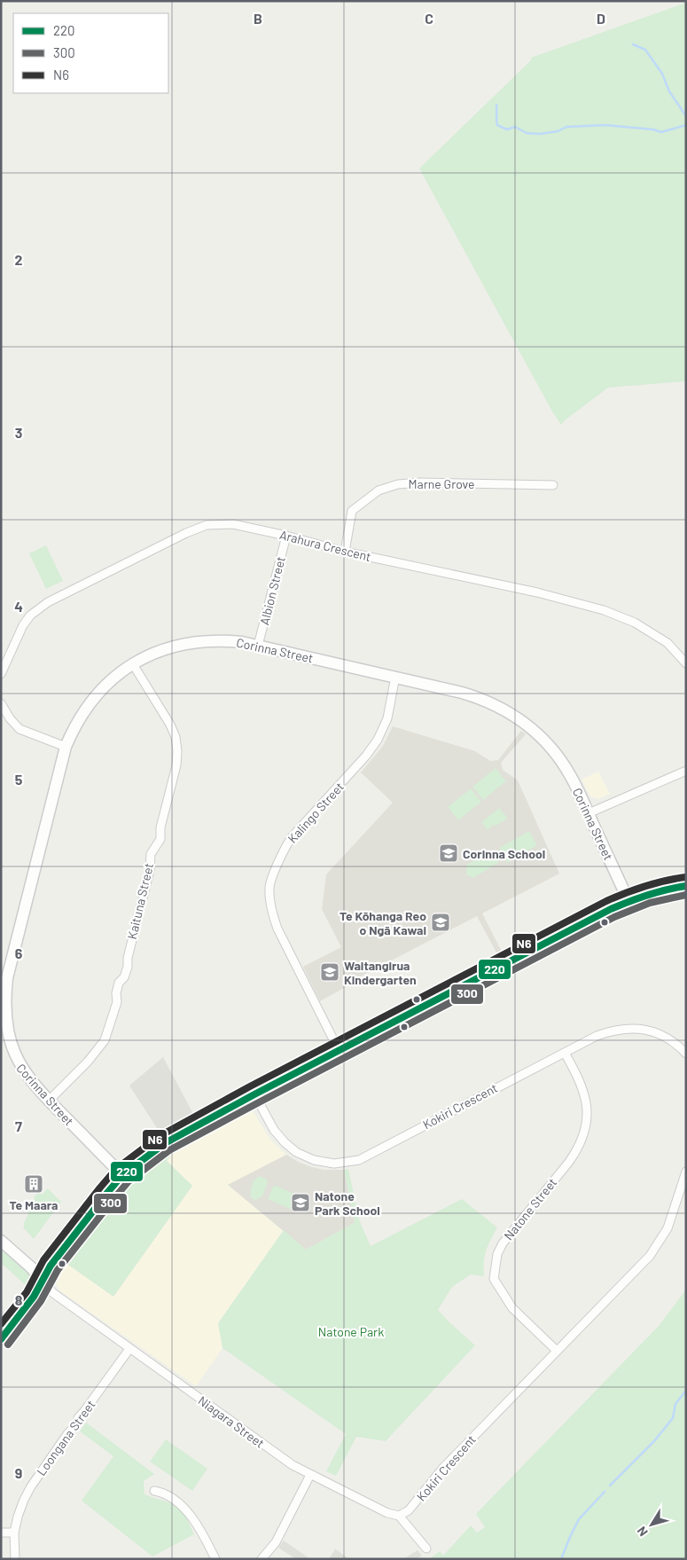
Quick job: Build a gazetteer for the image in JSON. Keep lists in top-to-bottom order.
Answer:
{
  "streets": {
    "street": [
      "Marne Grove",
      "Arahura Crescent",
      "Albion Street",
      "Corinna Street",
      "Kalingo Street",
      "Kaituna Street",
      "Kokiri Crescent",
      "Natone Street",
      "Niagara Street",
      "Loongana Street"
    ]
  },
  "crossings": [
    ["Marne Grove", "Arahura Crescent"],
    ["Arahura Crescent", "Albion Street"],
    ["Albion Street", "Corinna Street"],
    ["Corinna Street", "Kalingo Street"],
    ["Corinna Street", "Kaituna Street"],
    ["Kokiri Crescent", "Natone Street"],
    ["Kokiri Crescent", "Niagara Street"],
    ["Niagara Street", "Loongana Street"]
  ],
  "parks": ["Natone Park"],
  "places": {
    "school or university": [
      "Corinna School",
      "Te Kōhanga Reo o Ngā Kawai",
      "Waitangirua Kindergarten",
      "Natone Park School"
    ],
    "building": ["Te Maara"]
  },
  "lines": ["transit line N6", "transit line 220", "transit line 300"],
  "legend": ["220", "300", "N6"],
  "north": "bottom left",
  "grid": {
    "columns": ["B", "C", "D"],
    "rows": [
      "2",
      "3",
      "4",
      "5",
      "6",
      "7",
      "8",
      "9"
    ]
  }
}
